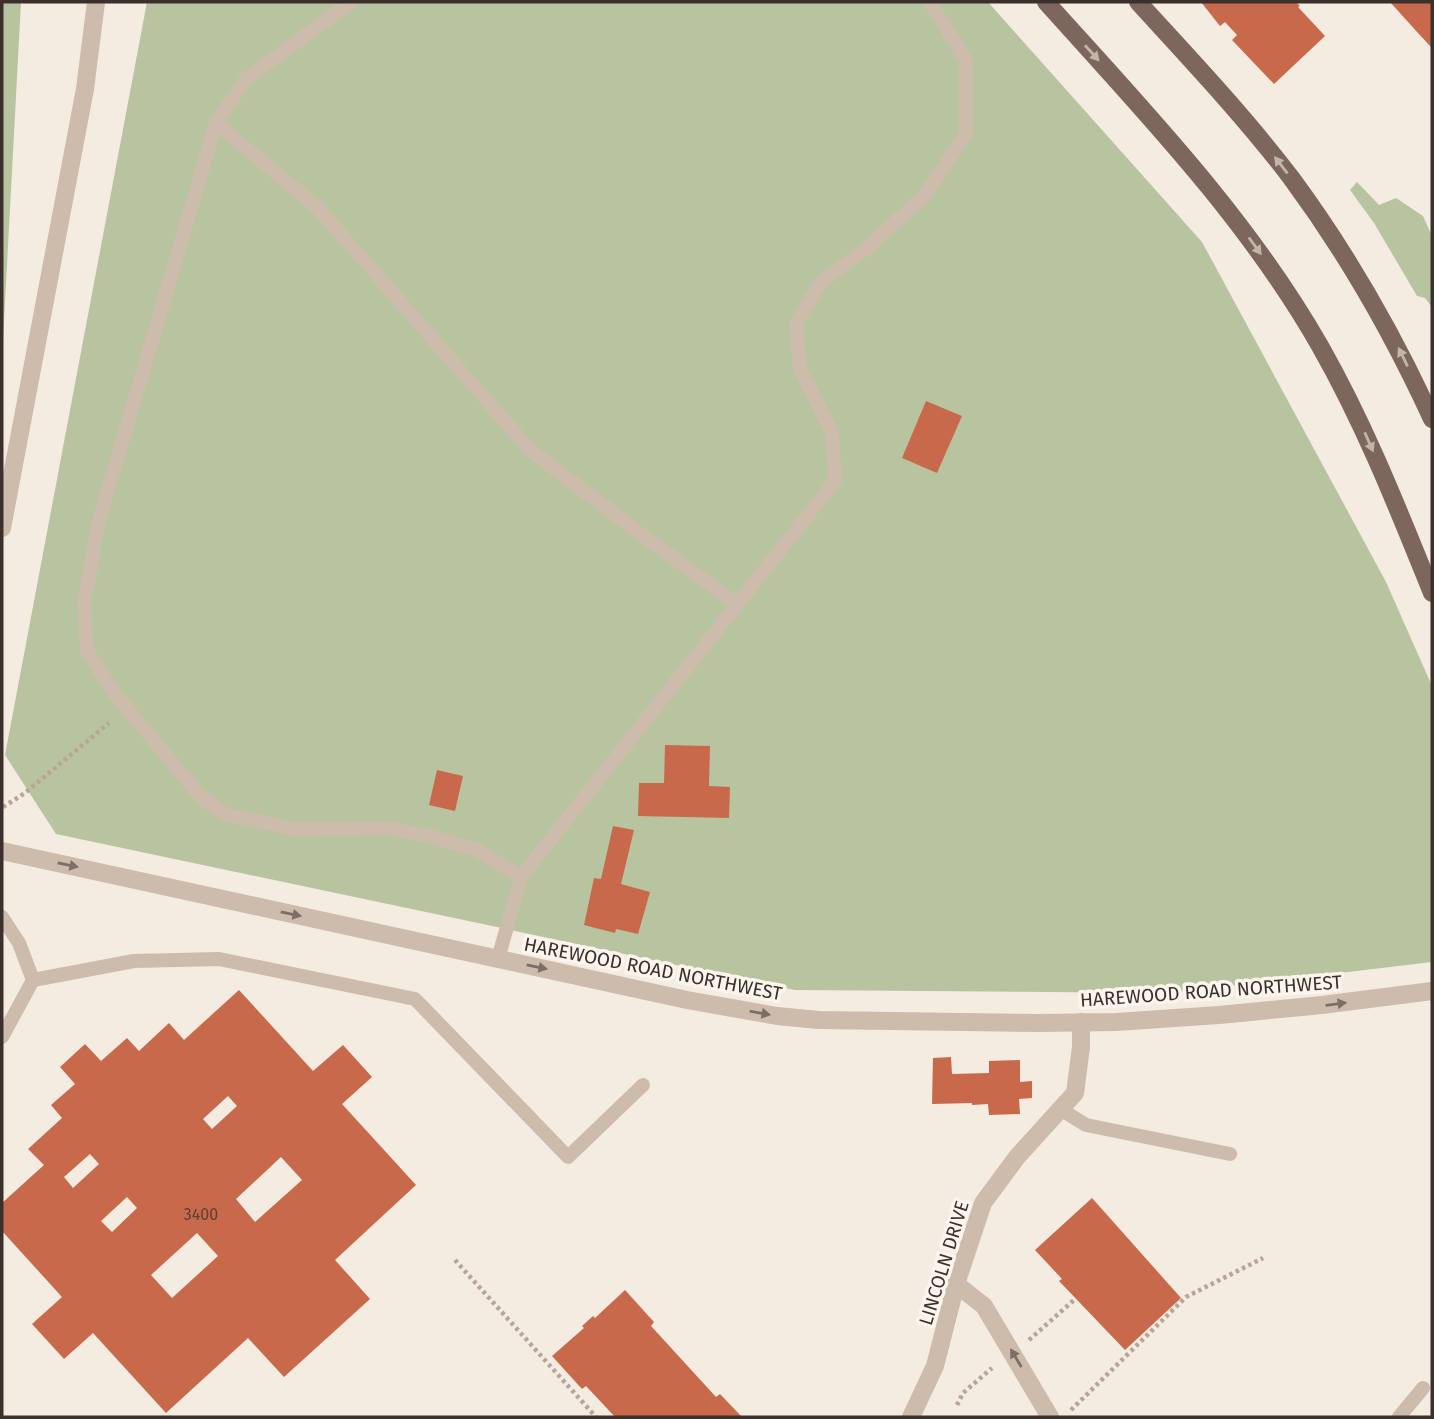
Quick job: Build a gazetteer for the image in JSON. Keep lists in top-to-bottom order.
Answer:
{
  "streets": {
    "street": ["HAREWOOD ROAD NORTHWEST", "LINCOLN DRIVE"]
  },
  "crossings": [
    ["HAREWOOD ROAD NORTHWEST", "LINCOLN DRIVE"]
  ],
  "one_way": ["HAREWOOD ROAD NORTHWEST"],
  "house_numbers": ["3400"]
}
